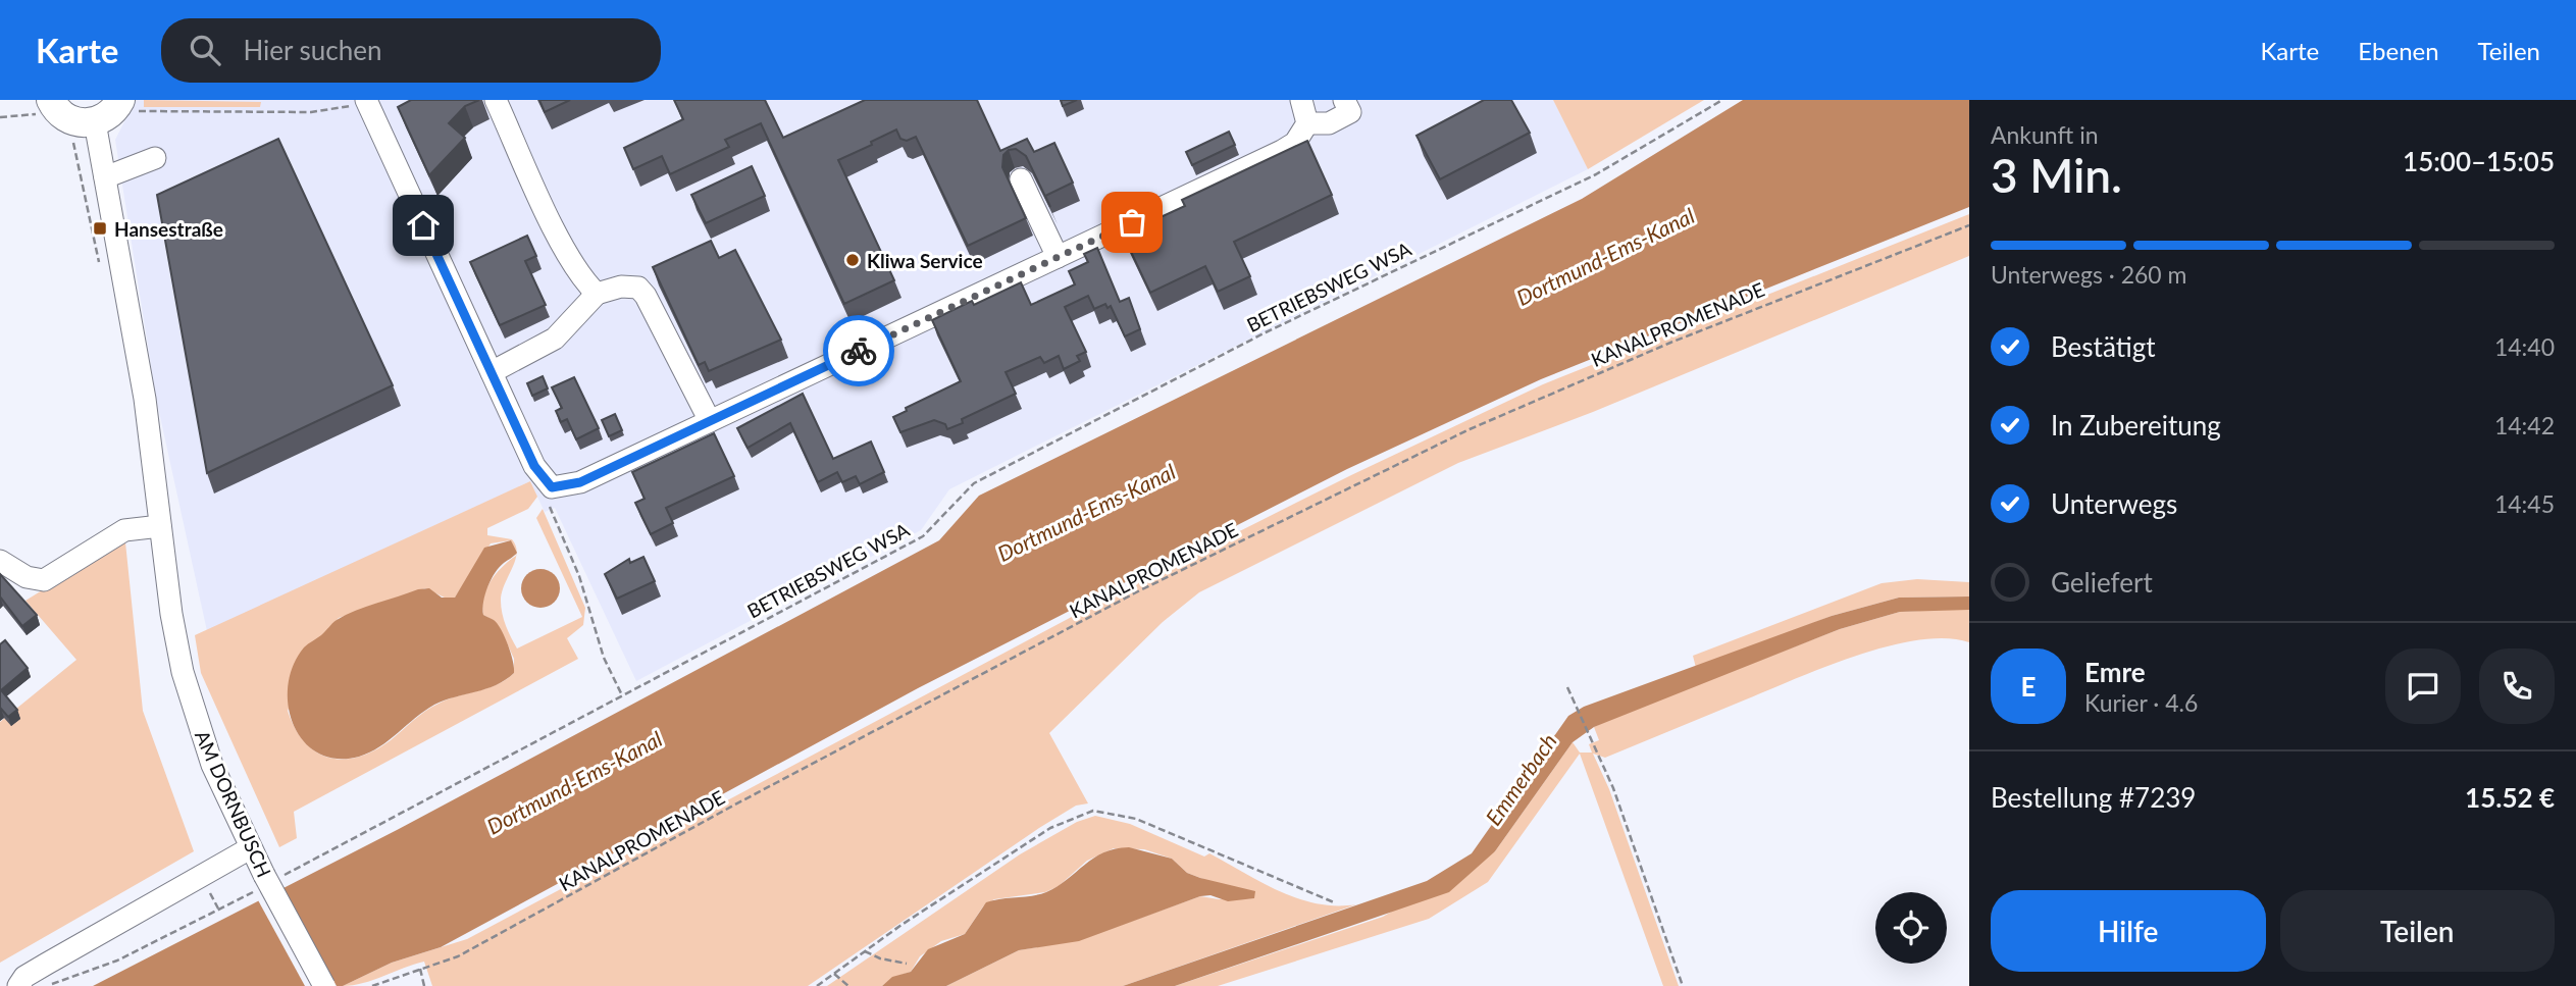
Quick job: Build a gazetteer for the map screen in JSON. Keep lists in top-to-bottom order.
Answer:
{
  "streets": {
    "street": ["AM DORNBUSCH"],
    "path": ["BETRIEBSWEG WSA", "KANALPROMENADE"]
  },
  "crossings": [
    ["BETRIEBSWEG WSA", "AM DORNBUSCH"]
  ],
  "water": ["Dortmund-Ems-Kanal", "Emmerbach"],
  "places": {
    "transit": ["Hansestraße"],
    "other": ["Kliwa Service"]
  },
  "page": {
    "header": "Karte",
    "search": "Hier suchen",
    "nav": ["Karte", "Ebenen", "Teilen"],
    "heading": ["3 Min.", "Ankunft in", "15:00–15:05"],
    "panel": [
      "Emre",
      "Kurier · 4.6",
      "Bestellung #7239",
      "15.52 €"
    ],
    "bar": "Unterwegs · 260 m",
    "list": [
      ["Bestätigt", "14:40"],
      ["In Zubereitung", "14:42"],
      ["Unterwegs", "14:45"],
      "Geliefert"
    ],
    "round": "E",
    "buttons": ["Hilfe", "Teilen"]
  }
}
